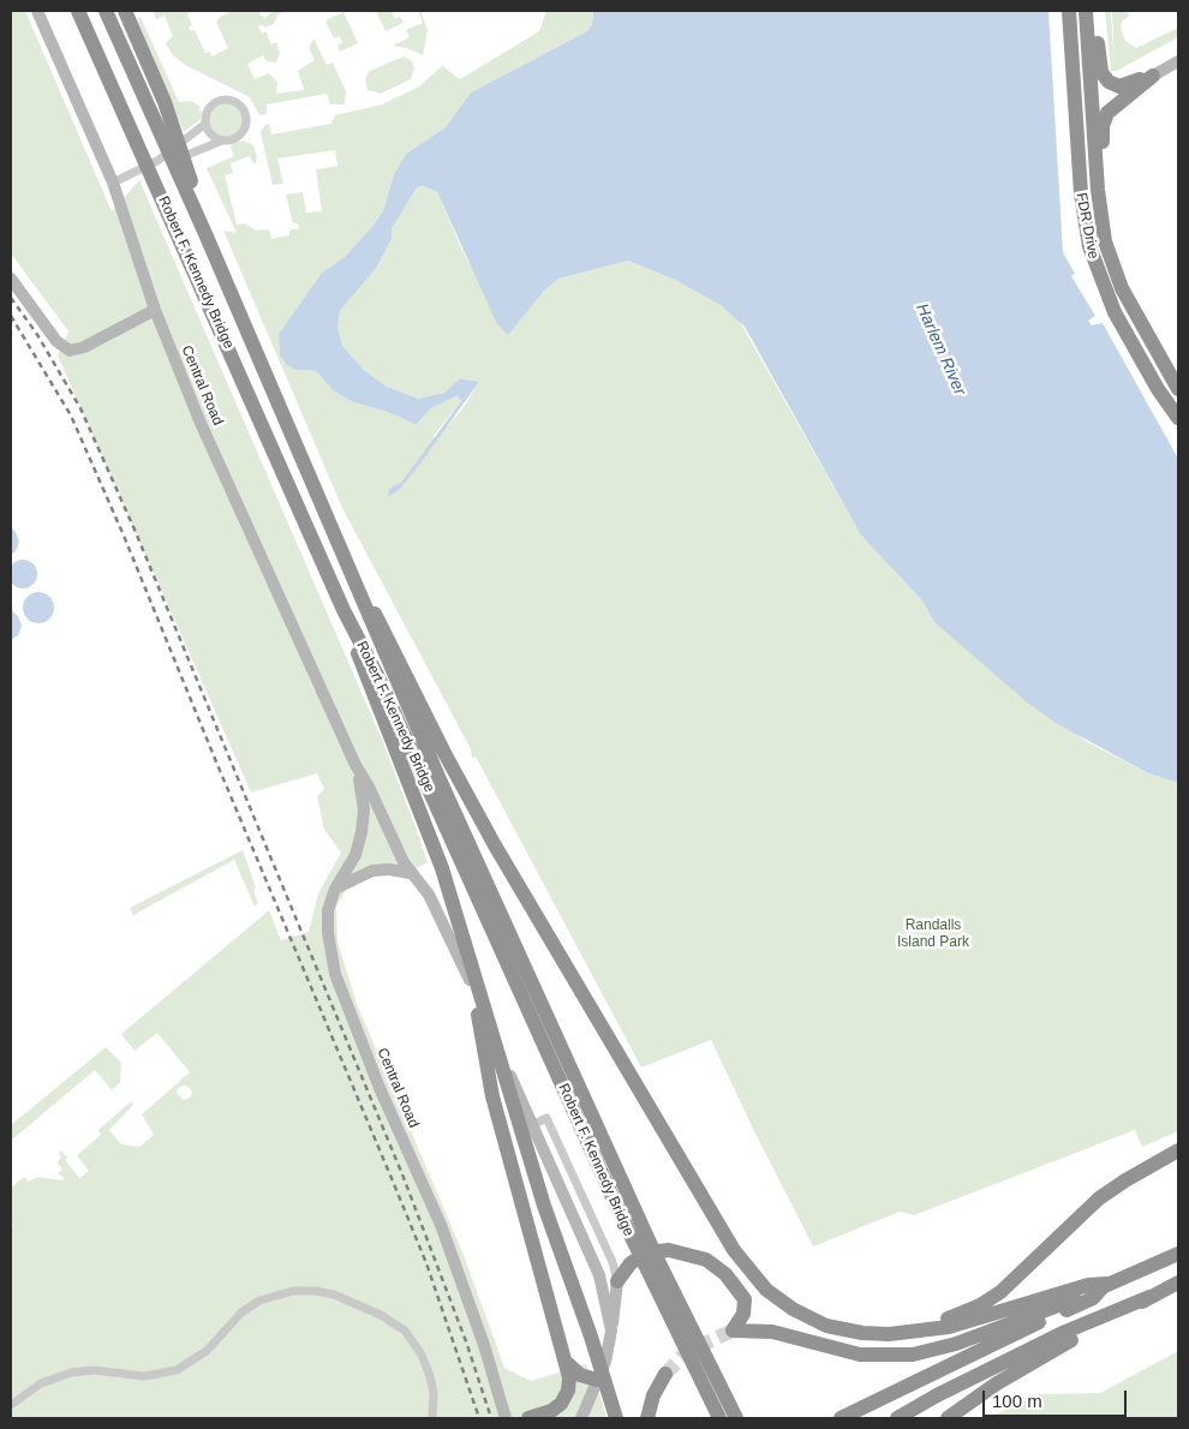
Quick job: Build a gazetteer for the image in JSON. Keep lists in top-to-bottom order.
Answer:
{
  "streets": {
    "highway": ["FDR Drive", "Robert F. Kennedy Bridge"],
    "street": ["Central Road"]
  },
  "water": ["Harlem River"],
  "parks": ["Randalls Island Park"],
  "scale_bar": "100 m"
}
